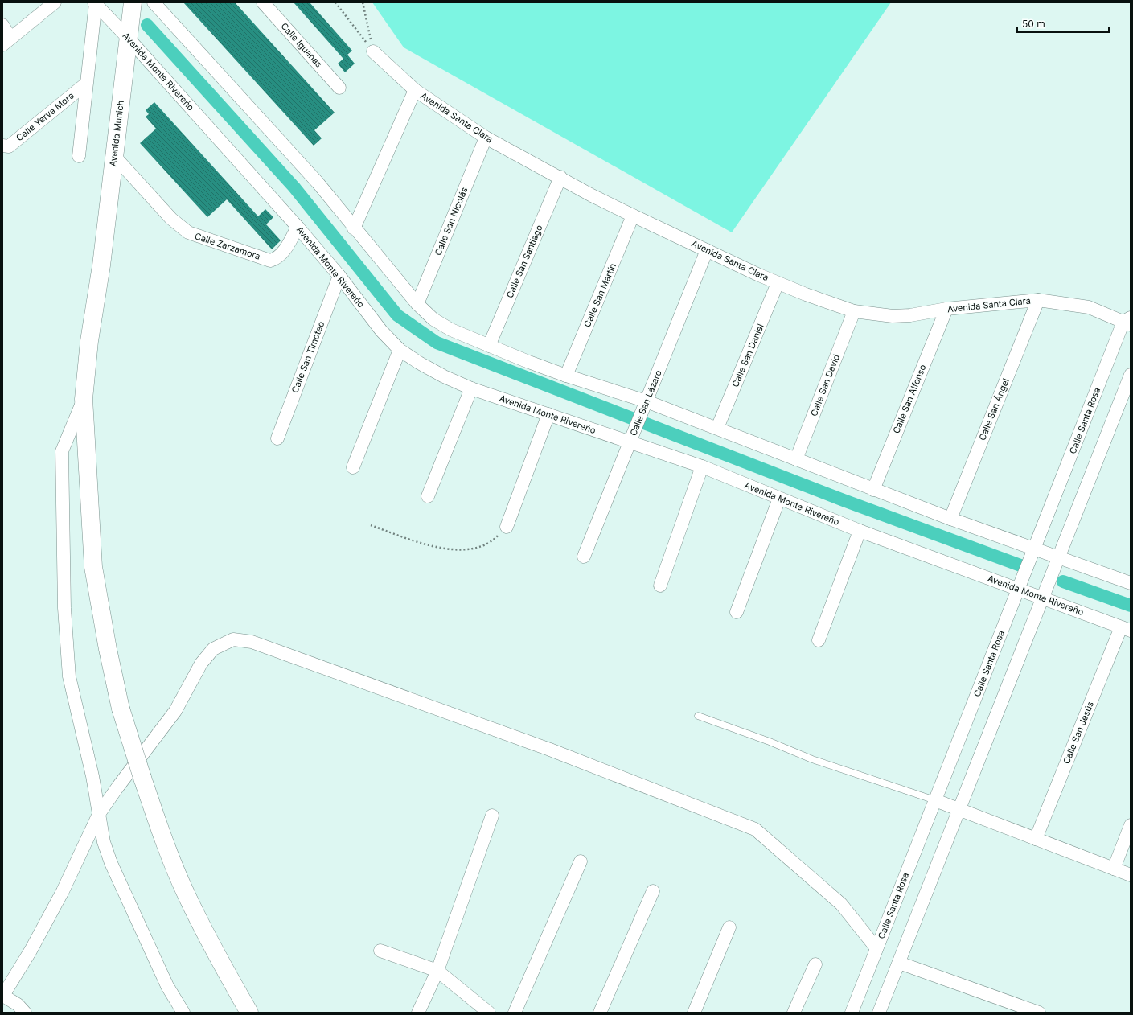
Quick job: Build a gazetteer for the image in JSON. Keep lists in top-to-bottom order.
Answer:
{
  "streets": {
    "main road": ["Avenida Munich"],
    "street": [
      "Calle Iguanas",
      "Avenida Monte Rivereño",
      "Calle Yerva Mora",
      "Avenida Santa Clara",
      "Calle San Nicolás",
      "Calle Zarzamora",
      "Calle San Santiago",
      "Calle San Martín",
      "Calle San Daniel",
      "Calle San Timoteo",
      "Calle San David",
      "Calle San Alfonso",
      "Calle San Lázaro",
      "Calle San Ángel",
      "Calle Santa Rosa",
      "Calle San Jesús"
    ]
  },
  "crossings": [
    ["Avenida Monte Rivereño", "Avenida Munich"],
    ["Avenida Monte Rivereño", "Calle Zarzamora"],
    ["Avenida Monte Rivereño", "Calle San Timoteo"],
    ["Avenida Monte Rivereño", "Calle San Lázaro"],
    ["Avenida Monte Rivereño", "Calle Santa Rosa"],
    ["Avenida Monte Rivereño", "Calle San Jesús"],
    ["Avenida Santa Clara", "Calle San Nicolás"],
    ["Avenida Santa Clara", "Calle San Santiago"],
    ["Avenida Santa Clara", "Calle San Martín"],
    ["Avenida Santa Clara", "Calle San Daniel"],
    ["Avenida Santa Clara", "Calle San David"],
    ["Avenida Santa Clara", "Calle San Alfonso"],
    ["Avenida Santa Clara", "Calle San Lázaro"],
    ["Avenida Santa Clara", "Calle San Ángel"],
    ["Avenida Santa Clara", "Calle Santa Rosa"],
    ["Avenida Munich", "Calle Zarzamora"]
  ],
  "scale_bar": "50 m"
}
